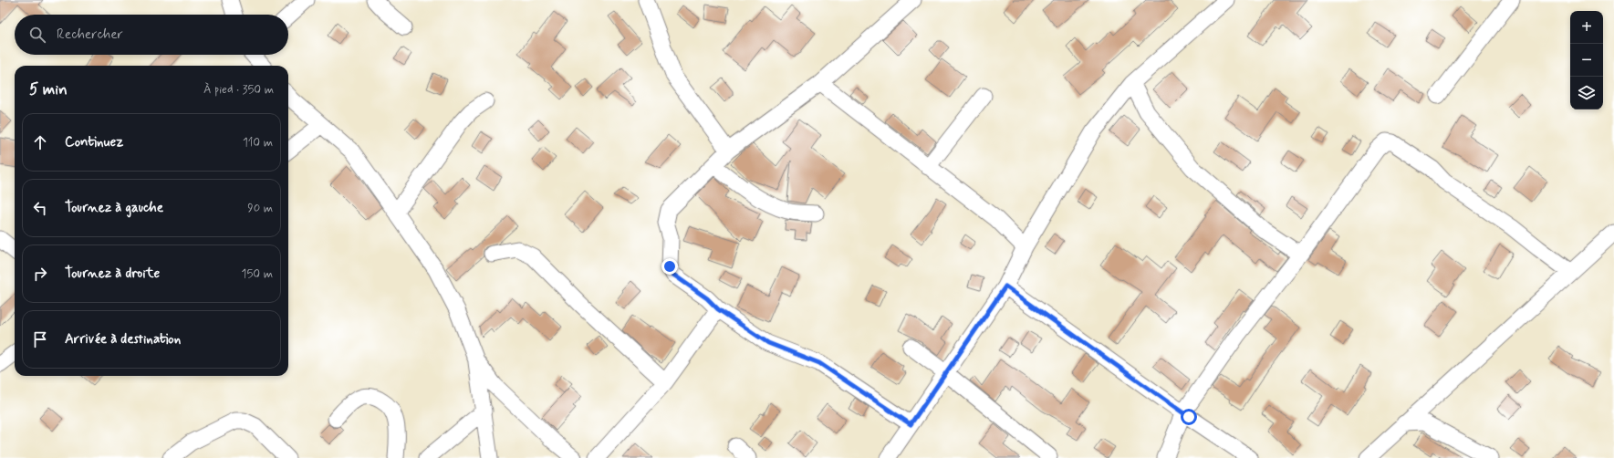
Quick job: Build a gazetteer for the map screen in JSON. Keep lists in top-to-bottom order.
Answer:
{
  "page": {
    "map_buttons": ["+", "−"],
    "search": "Rechercher",
    "heading": ["5 min", "À pied · 350 m"],
    "list": [
      ["Continuez", "110 m"],
      ["Tournez à gauche", "90 m"],
      ["Tournez à droite", "150 m"],
      "Arrivée à destination"
    ]
  }
}
